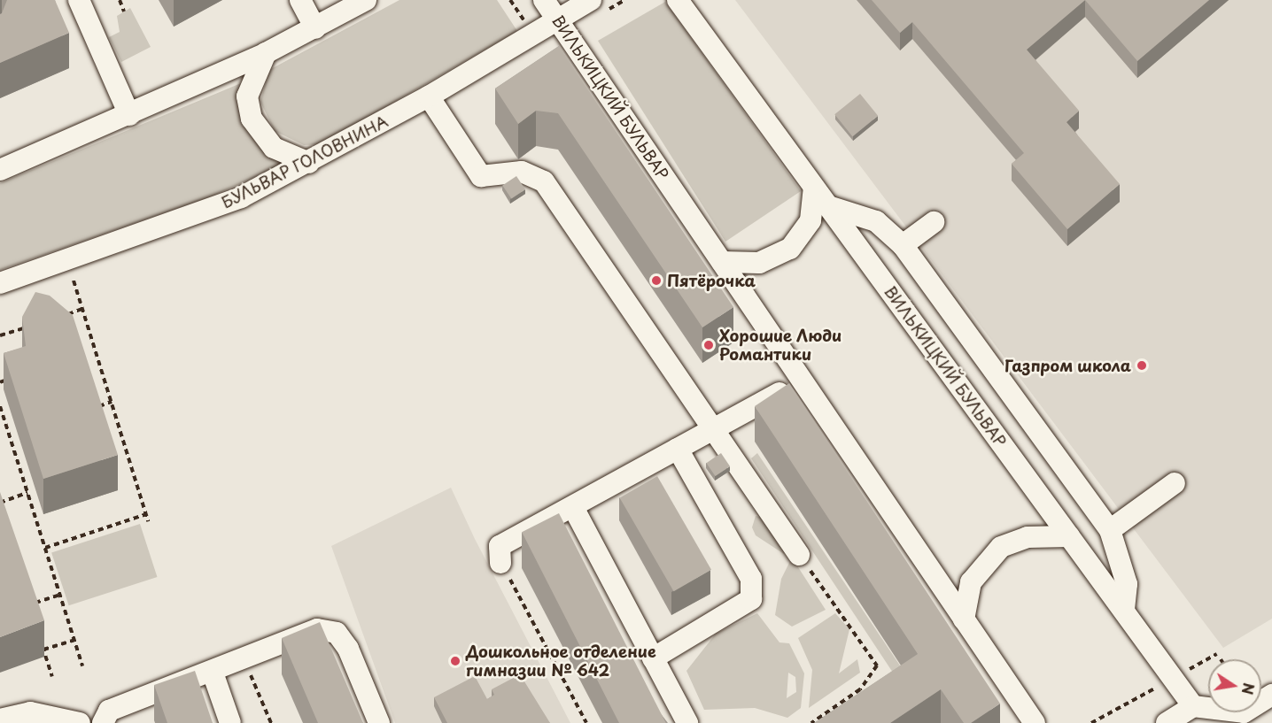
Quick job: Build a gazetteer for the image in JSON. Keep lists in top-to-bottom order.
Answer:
{
  "streets": {
    "street": ["ВИЛЬКИЦКИЙ БУЛЬВАР", "БУЛЬВАР ГОЛОВНИНА"]
  },
  "crossings": [
    ["ВИЛЬКИЦКИЙ БУЛЬВАР", "БУЛЬВАР ГОЛОВНИНА"]
  ],
  "places": [
    "Пятёрочка",
    "Хорошие Люди Романтики",
    "Газпром школа",
    "Дошкольное отделение гимназии № 642"
  ],
  "north": "right"
}
